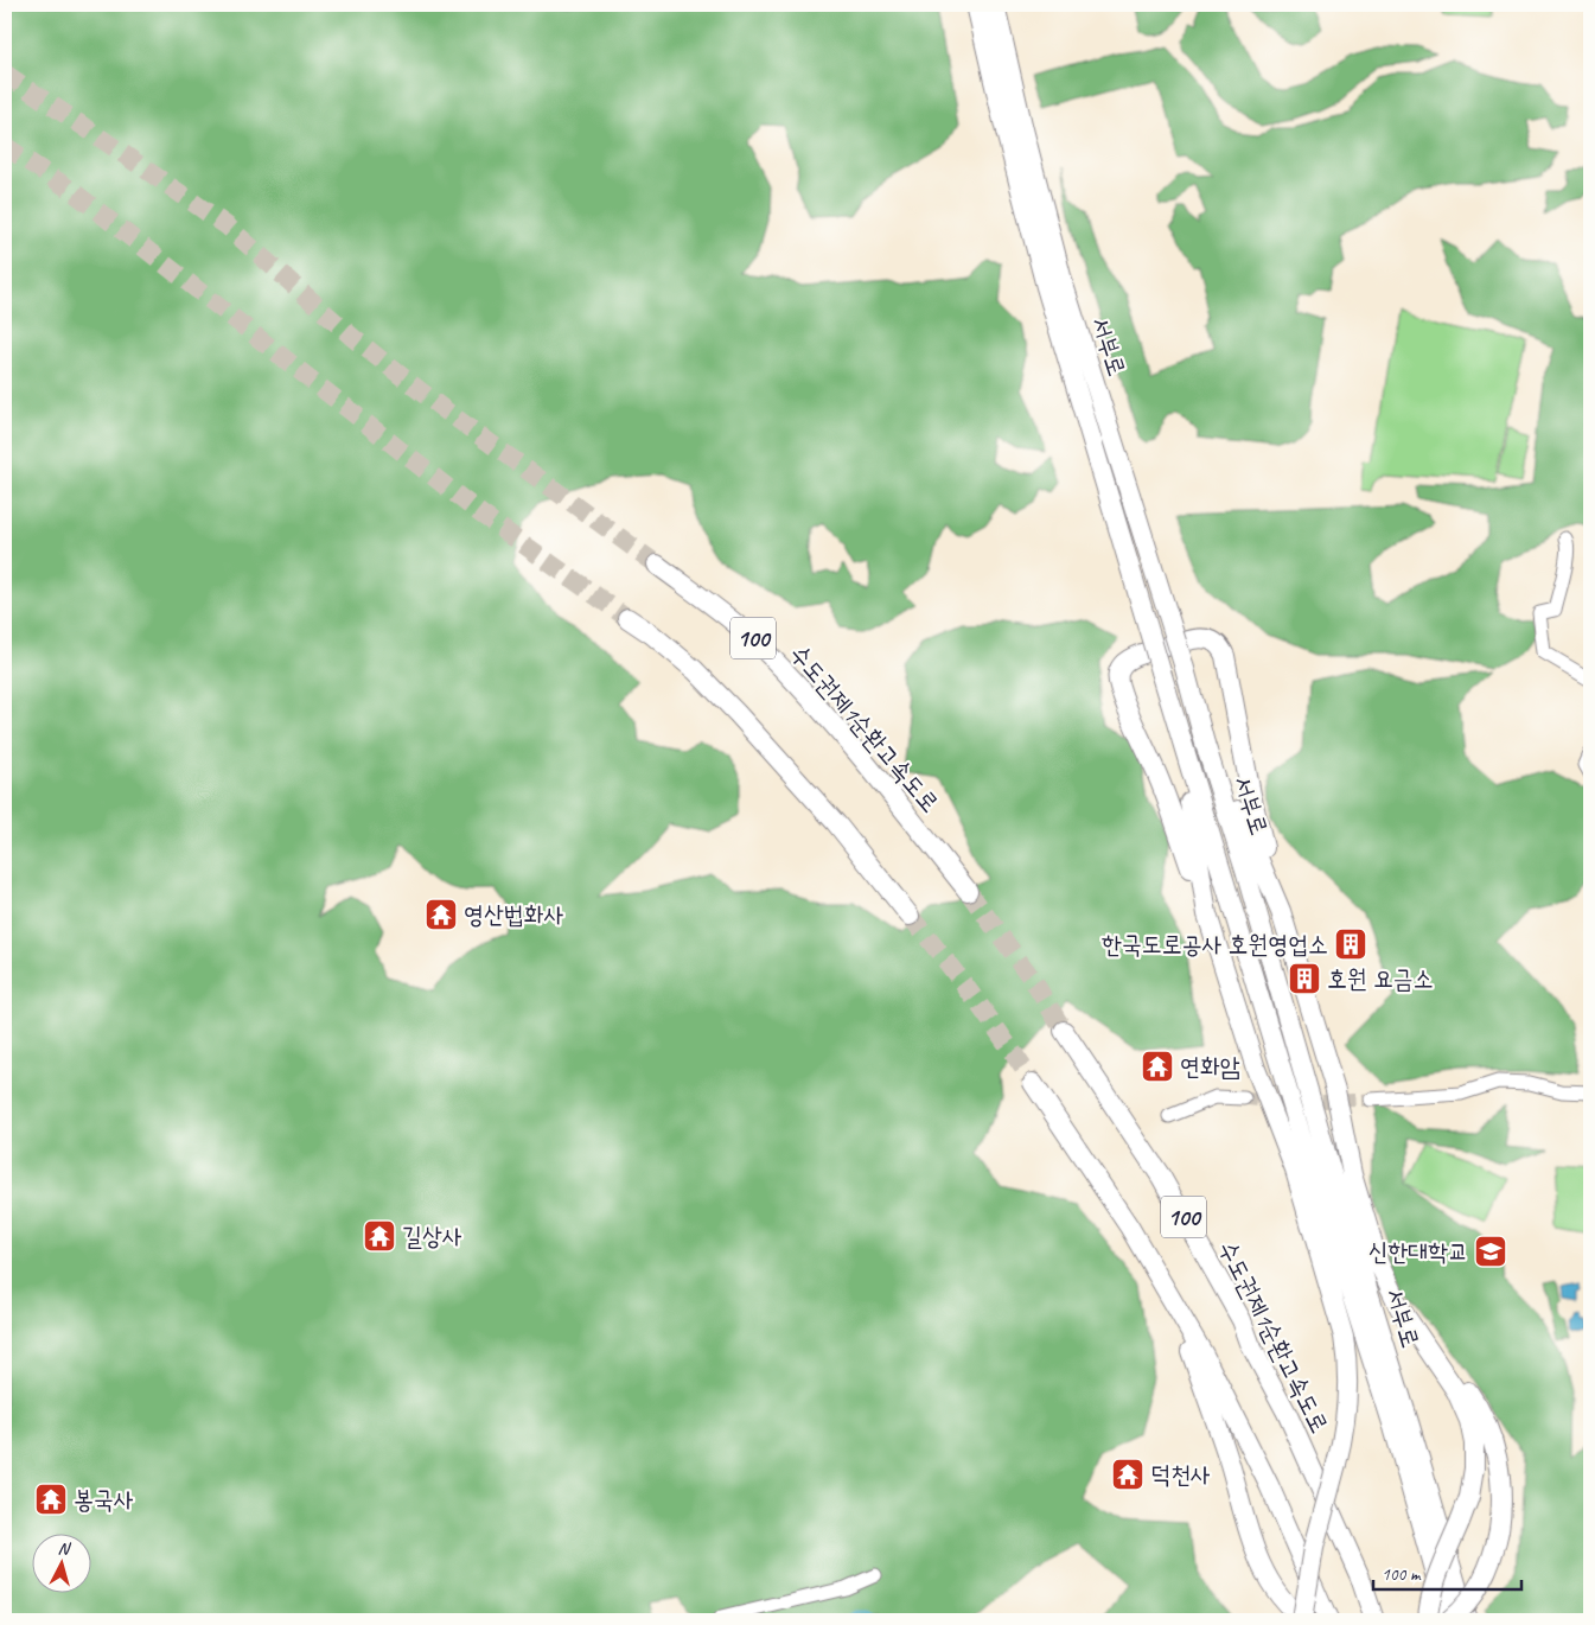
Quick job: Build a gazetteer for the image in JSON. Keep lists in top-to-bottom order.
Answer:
{
  "streets": {
    "highway": ["서부로", "100", "수도권제1순환고속도로"]
  },
  "places": {
    "temple": [
      "영산법화사",
      "연화암",
      "길상사",
      "덕천사",
      "봉국사"
    ],
    "building": ["한국도로공사 호원영업소", "호원 요금소"],
    "school or university": ["신한대학교"]
  },
  "scale_bar": "100 m",
  "north": "top"
}
